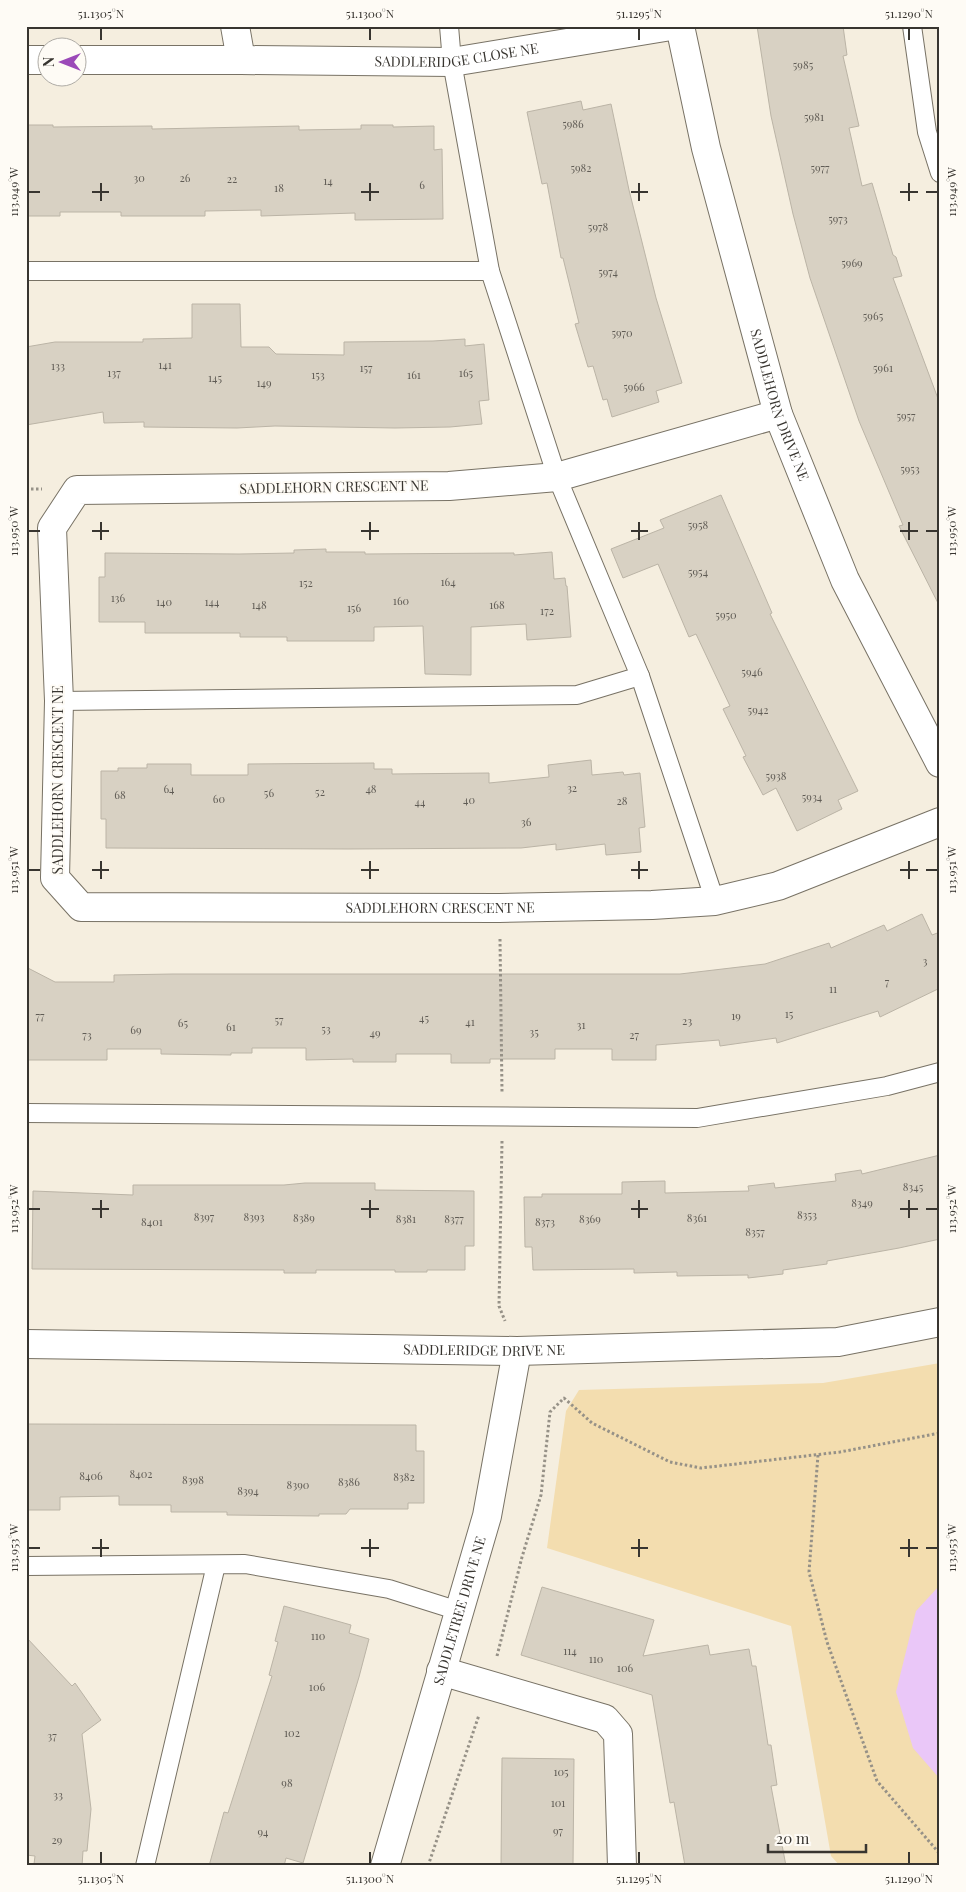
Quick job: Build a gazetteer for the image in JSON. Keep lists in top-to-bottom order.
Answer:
{
  "streets": {
    "street": [
      "SADDLERIDGE CLOSE NE",
      "SADDLEHORN DRIVE NE",
      "SADDLEHORN CRESCENT NE",
      "SADDLERIDGE DRIVE NE",
      "SADDLETREE DRIVE NE"
    ]
  },
  "crossings": [
    ["SADDLEHORN DRIVE NE", "SADDLEHORN CRESCENT NE"],
    ["SADDLERIDGE DRIVE NE", "SADDLETREE DRIVE NE"]
  ],
  "house_numbers": [
    "5985",
    "5981",
    "5986",
    "5982",
    "5977",
    "30",
    "26",
    "22",
    "14",
    "6",
    "18",
    "5973",
    "5978",
    "5969",
    "5974",
    "5965",
    "5970",
    "141",
    "133",
    "157",
    "5961",
    "137",
    "165",
    "153",
    "161",
    "145",
    "149",
    "5966",
    "5957",
    "5953",
    "5958",
    "5954",
    "164",
    "152",
    "136",
    "160",
    "140",
    "144",
    "148",
    "168",
    "156",
    "172",
    "5950",
    "5946",
    "5942",
    "5938",
    "32",
    "64",
    "48",
    "52",
    "56",
    "68",
    "5934",
    "60",
    "40",
    "28",
    "44",
    "36",
    "3",
    "7",
    "11",
    "15",
    "77",
    "19",
    "45",
    "57",
    "23",
    "41",
    "65",
    "31",
    "61",
    "53",
    "69",
    "35",
    "49",
    "73",
    "27",
    "8345",
    "8349",
    "8353",
    "8397",
    "8393",
    "8389",
    "8361",
    "8381",
    "8377",
    "8369",
    "8401",
    "8373",
    "8357",
    "8402",
    "8406",
    "8382",
    "8398",
    "8386",
    "8390",
    "8394",
    "110",
    "114",
    "110",
    "106",
    "106",
    "102",
    "37",
    "105",
    "98",
    "33",
    "101",
    "97",
    "94",
    "29"
  ],
  "scale_bar": "20 m",
  "north": "left",
  "coordinates": [
    "51.1305°N",
    "51.1300°N",
    "51.1295°N",
    "51.1290°N",
    "113.949°W",
    "113.950°W",
    "113.951°W",
    "113.952°W",
    "113.953°W"
  ]
}
